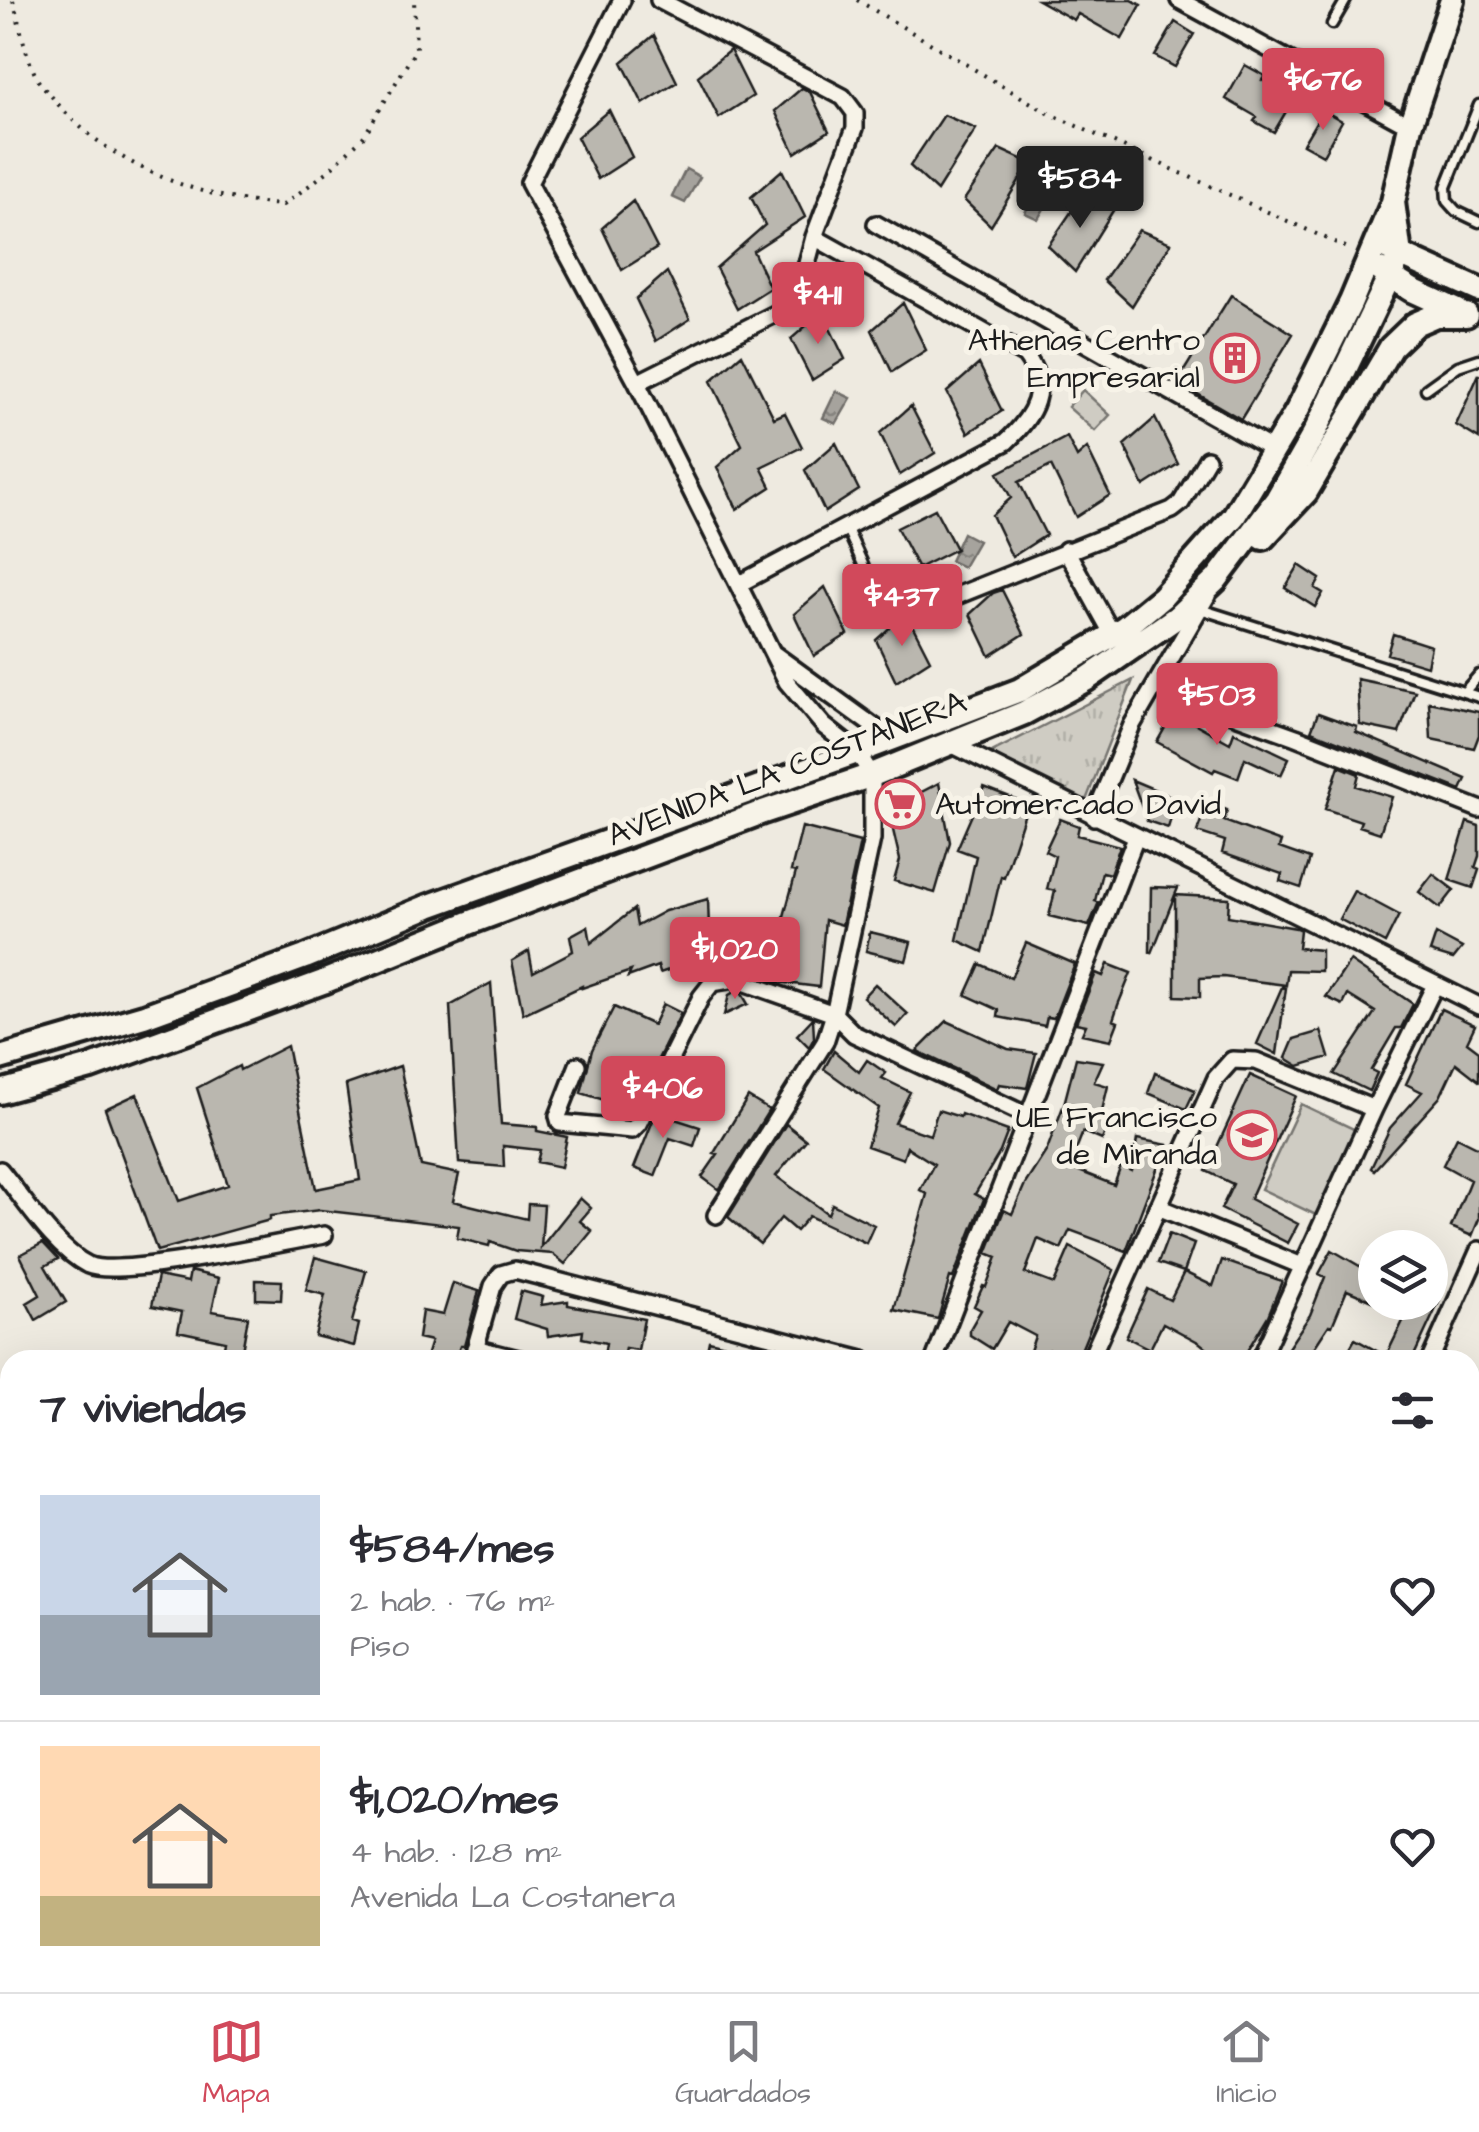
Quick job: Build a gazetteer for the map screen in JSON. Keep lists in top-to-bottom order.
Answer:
{
  "streets": {
    "street": ["AVENIDA LA COSTANERA"]
  },
  "places": {
    "building": ["Athenas Centro Empresarial"],
    "supermarket": ["Automercado David"],
    "school or university": ["UE Francisco de Miranda"]
  },
  "page": {
    "price": [
      "$676",
      "$584",
      "$411",
      "$437",
      "$503",
      "$1,020",
      "$406"
    ],
    "heading": "7 viviendas",
    "list": [
      {
        "name": "$584/mes",
        "note": "2 hab. · 76 m² · Piso"
      },
      {
        "name": "$1,020/mes",
        "note": "4 hab. · 128 m² · Avenida La Costanera"
      }
    ],
    "tabs": ["Mapa", "Guardados", "Inicio"]
  }
}
